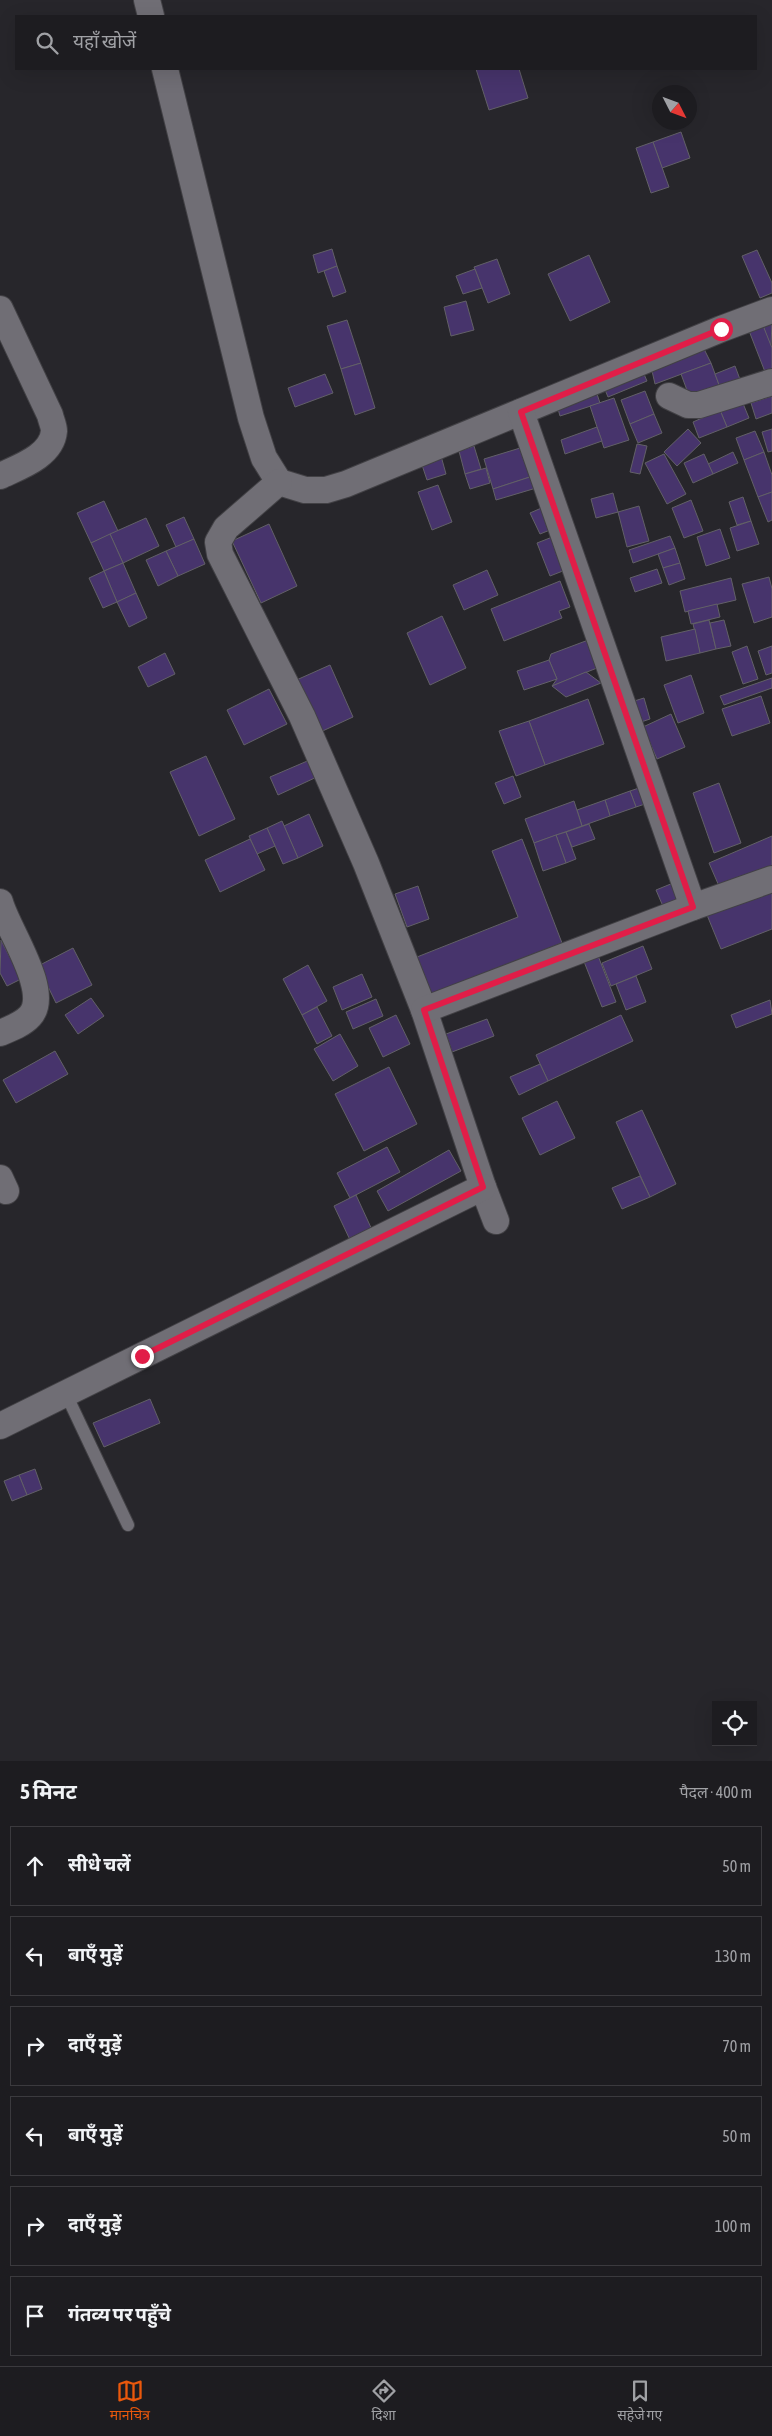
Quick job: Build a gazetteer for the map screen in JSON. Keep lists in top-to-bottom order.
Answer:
{
  "north": "bottom right",
  "page": {
    "search": "यहाँ खोजें",
    "heading": ["5 मिनट", "पैदल · 400 m"],
    "list": [
      ["सीधे चलें", "50 m"],
      ["बाएँ मुड़ें", "130 m"],
      ["दाएँ मुड़ें", "70 m"],
      ["बाएँ मुड़ें", "50 m"],
      ["दाएँ मुड़ें", "100 m"],
      "गंतव्य पर पहुँचे"
    ],
    "nav": ["मानचित्र", "दिशा", "सहेजे गए"]
  }
}
